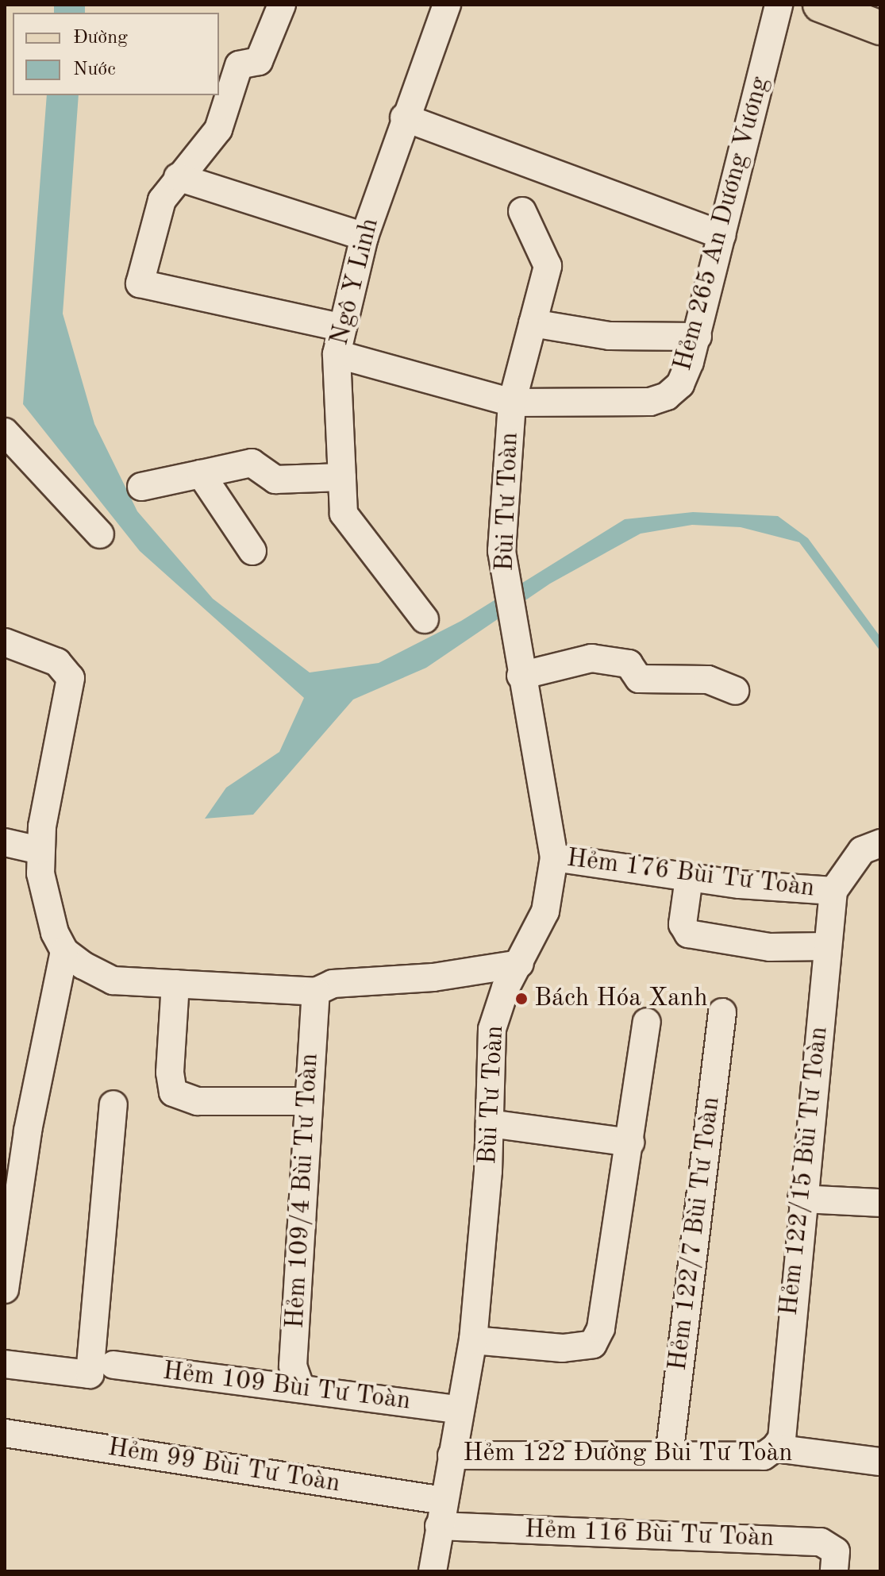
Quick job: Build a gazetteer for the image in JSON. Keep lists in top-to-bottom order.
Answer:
{
  "streets": {
    "street": [
      "Hẻm 265 An Dương Vương",
      "Ngô Y Linh",
      "Bùi Tư Toàn",
      "Hẻm 176 Bùi Tư Toàn",
      "Hẻm 122/15 Bùi Tư Toàn",
      "Hẻm 109/4 Bùi Tư Toàn",
      "Hẻm 122/7 Bùi Tư Toàn",
      "Hẻm 109 Bùi Tư Toàn",
      "Hẻm 122 Đường Bùi Tư Toàn",
      "Hẻm 99 Bùi Tư Toàn",
      "Hẻm 116 Bùi Tư Toàn"
    ]
  },
  "crossings": [
    ["Hẻm 265 An Dương Vương", "Ngô Y Linh"],
    ["Hẻm 265 An Dương Vương", "Bùi Tư Toàn"],
    ["Bùi Tư Toàn", "Hẻm 176 Bùi Tư Toàn"],
    ["Bùi Tư Toàn", "Hẻm 109 Bùi Tư Toàn"],
    ["Bùi Tư Toàn", "Hẻm 122 Đường Bùi Tư Toàn"],
    ["Bùi Tư Toàn", "Hẻm 99 Bùi Tư Toàn"],
    ["Bùi Tư Toàn", "Hẻm 116 Bùi Tư Toàn"],
    ["Hẻm 176 Bùi Tư Toàn", "Hẻm 122/15 Bùi Tư Toàn"],
    ["Hẻm 122/15 Bùi Tư Toàn", "Hẻm 122 Đường Bùi Tư Toàn"],
    ["Hẻm 109/4 Bùi Tư Toàn", "Hẻm 109 Bùi Tư Toàn"],
    ["Hẻm 122/7 Bùi Tư Toàn", "Hẻm 122 Đường Bùi Tư Toàn"],
    ["Hẻm 99 Bùi Tư Toàn", "Hẻm 116 Bùi Tư Toàn"]
  ],
  "places": ["Bách Hóa Xanh"],
  "legend": ["Đường", "Nước"]
}
